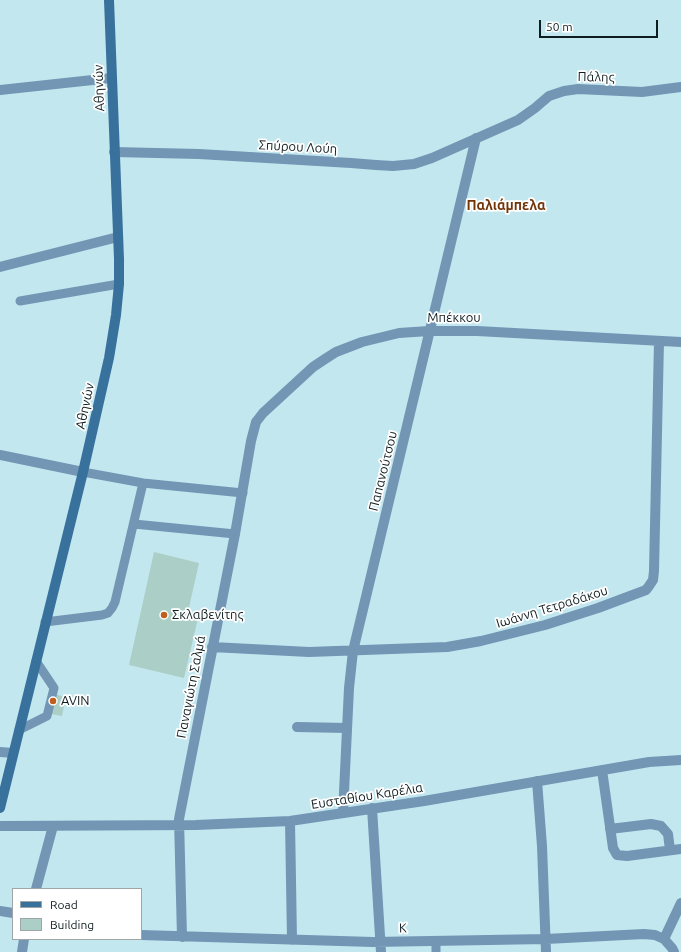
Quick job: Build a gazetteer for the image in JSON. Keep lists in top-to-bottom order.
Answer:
{
  "streets": {
    "main road": ["Αθηνών"],
    "street": [
      "Πάλης",
      "Σπύρου Λούη",
      "Μπέκκου",
      "Παπανούτσου",
      "Ιωάννη Τετραδάκου",
      "Παναγιώτη Σαλμά",
      "Ευσταθίου Καρέλια",
      "Κ"
    ]
  },
  "crossings": [
    ["Πάλης", "Σπύρου Λούη"],
    ["Πάλης", "Παπανούτσου"],
    ["Αθηνών", "Σπύρου Λούη"],
    ["Σπύρου Λούη", "Παπανούτσου"],
    ["Μπέκκου", "Παπανούτσου"],
    ["Μπέκκου", "Ιωάννη Τετραδάκου"],
    ["Μπέκκου", "Παναγιώτη Σαλμά"],
    ["Παπανούτσου", "Ιωάννη Τετραδάκου"],
    ["Παπανούτσου", "Ευσταθίου Καρέλια"],
    ["Ιωάννη Τετραδάκου", "Παναγιώτη Σαλμά"],
    ["Παναγιώτη Σαλμά", "Ευσταθίου Καρέλια"],
    ["Παναγιώτη Σαλμά", "Κ"]
  ],
  "districts": ["Παλιάμπελα"],
  "places": ["Σκλαβενίτης", "AVIN"],
  "legend": ["Road", "Building"],
  "scale_bar": "50 m"
}
